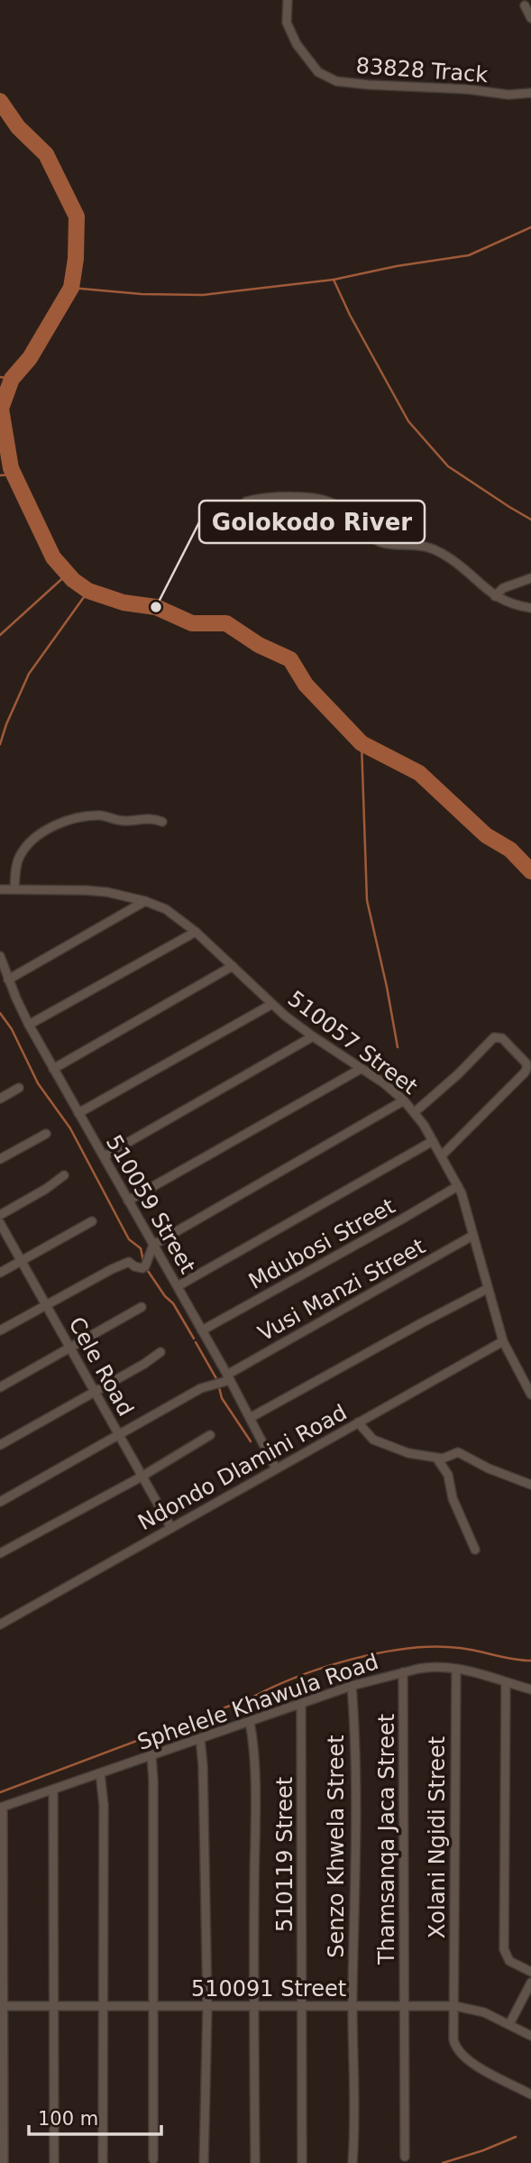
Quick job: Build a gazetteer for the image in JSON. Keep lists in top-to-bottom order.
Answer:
{
  "streets": {
    "street": [
      "83828 Track",
      "510057 Street",
      "510059 Street",
      "Mdubosi Street",
      "Vusi Manzi Street",
      "Cele Road",
      "Ndondo Dlamini Road",
      "Sphelele Khawula Road",
      "Xolani Ngidi Street",
      "Thamsanqa Jaca Street",
      "Senzo Khwela Street",
      "510119 Street",
      "510091 Street"
    ]
  },
  "crossings": [
    ["510057 Street", "Mdubosi Street"],
    ["510057 Street", "Vusi Manzi Street"],
    ["510057 Street", "Ndondo Dlamini Road"],
    ["510059 Street", "Mdubosi Street"],
    ["510059 Street", "Vusi Manzi Street"],
    ["510059 Street", "Ndondo Dlamini Road"],
    ["Vusi Manzi Street", "Cele Road"],
    ["Cele Road", "Ndondo Dlamini Road"],
    ["Sphelele Khawula Road", "Xolani Ngidi Street"],
    ["Sphelele Khawula Road", "Thamsanqa Jaca Street"],
    ["Sphelele Khawula Road", "Senzo Khwela Street"],
    ["Sphelele Khawula Road", "510119 Street"],
    ["Xolani Ngidi Street", "510091 Street"],
    ["Thamsanqa Jaca Street", "510091 Street"],
    ["Senzo Khwela Street", "510091 Street"],
    ["510119 Street", "510091 Street"]
  ],
  "places": ["Golokodo River"],
  "scale_bar": "100 m"
}
